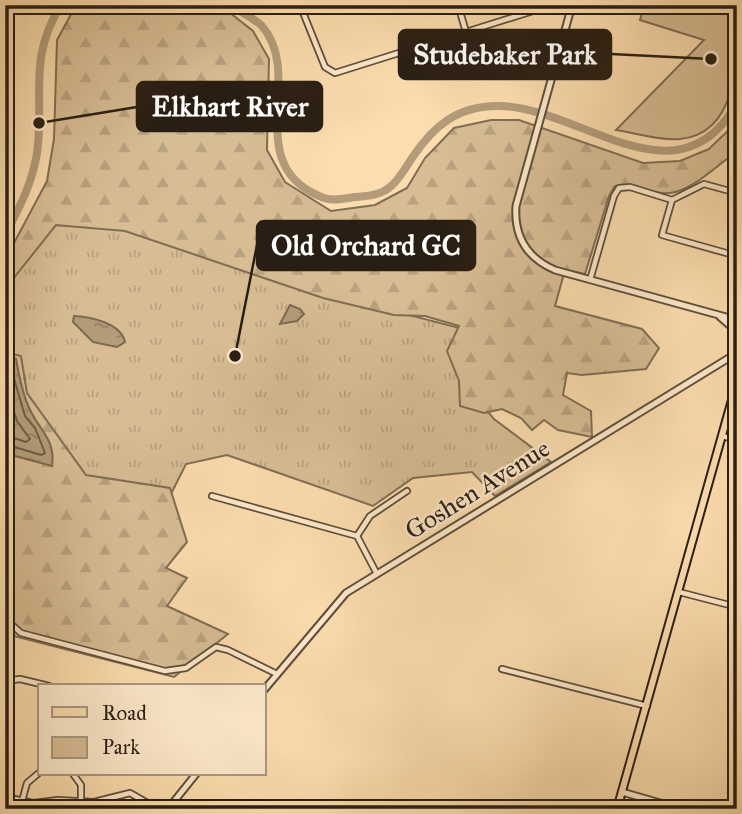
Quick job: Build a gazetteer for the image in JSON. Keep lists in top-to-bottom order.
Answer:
{
  "streets": {
    "street": ["Goshen Avenue"]
  },
  "places": ["Studebaker Park", "Elkhart River", "Old Orchard GC"],
  "legend": ["Road", "Park"]
}
